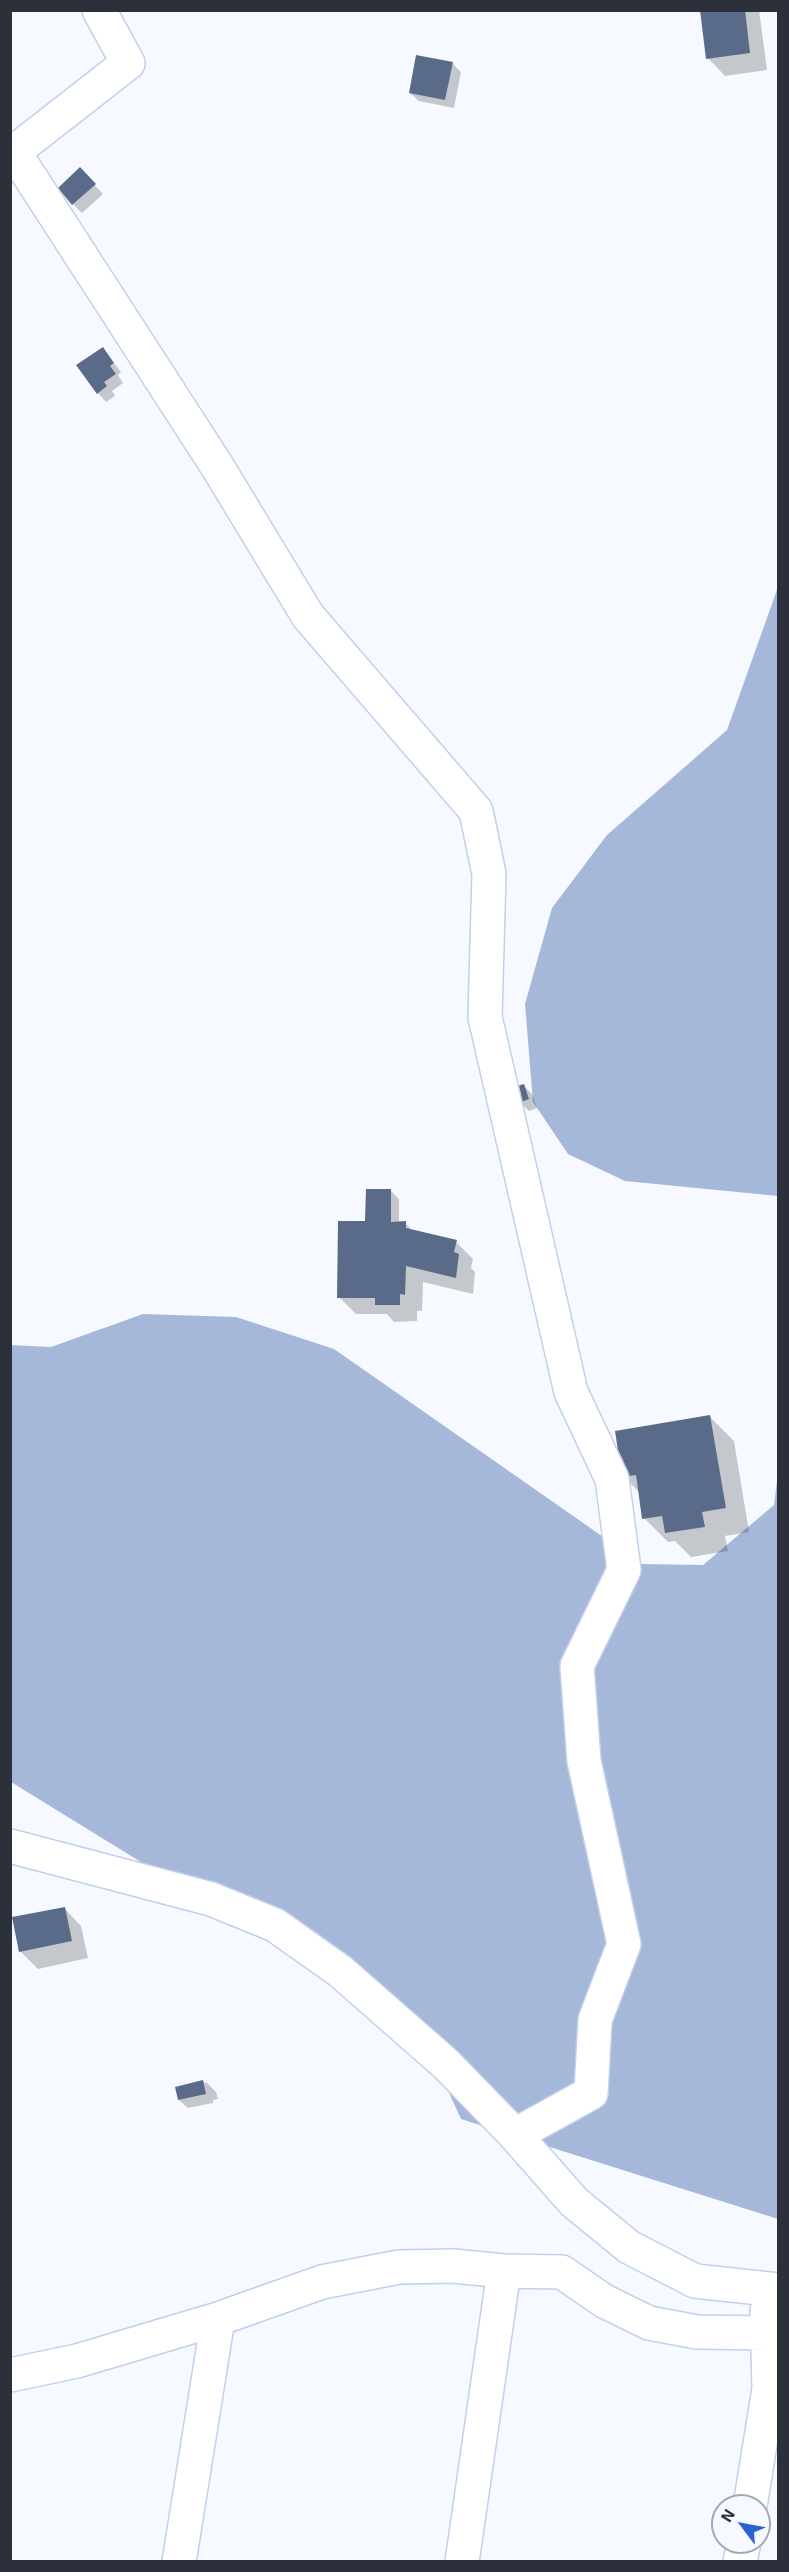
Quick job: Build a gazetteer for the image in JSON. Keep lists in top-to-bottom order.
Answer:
{
  "north": "top left"
}
